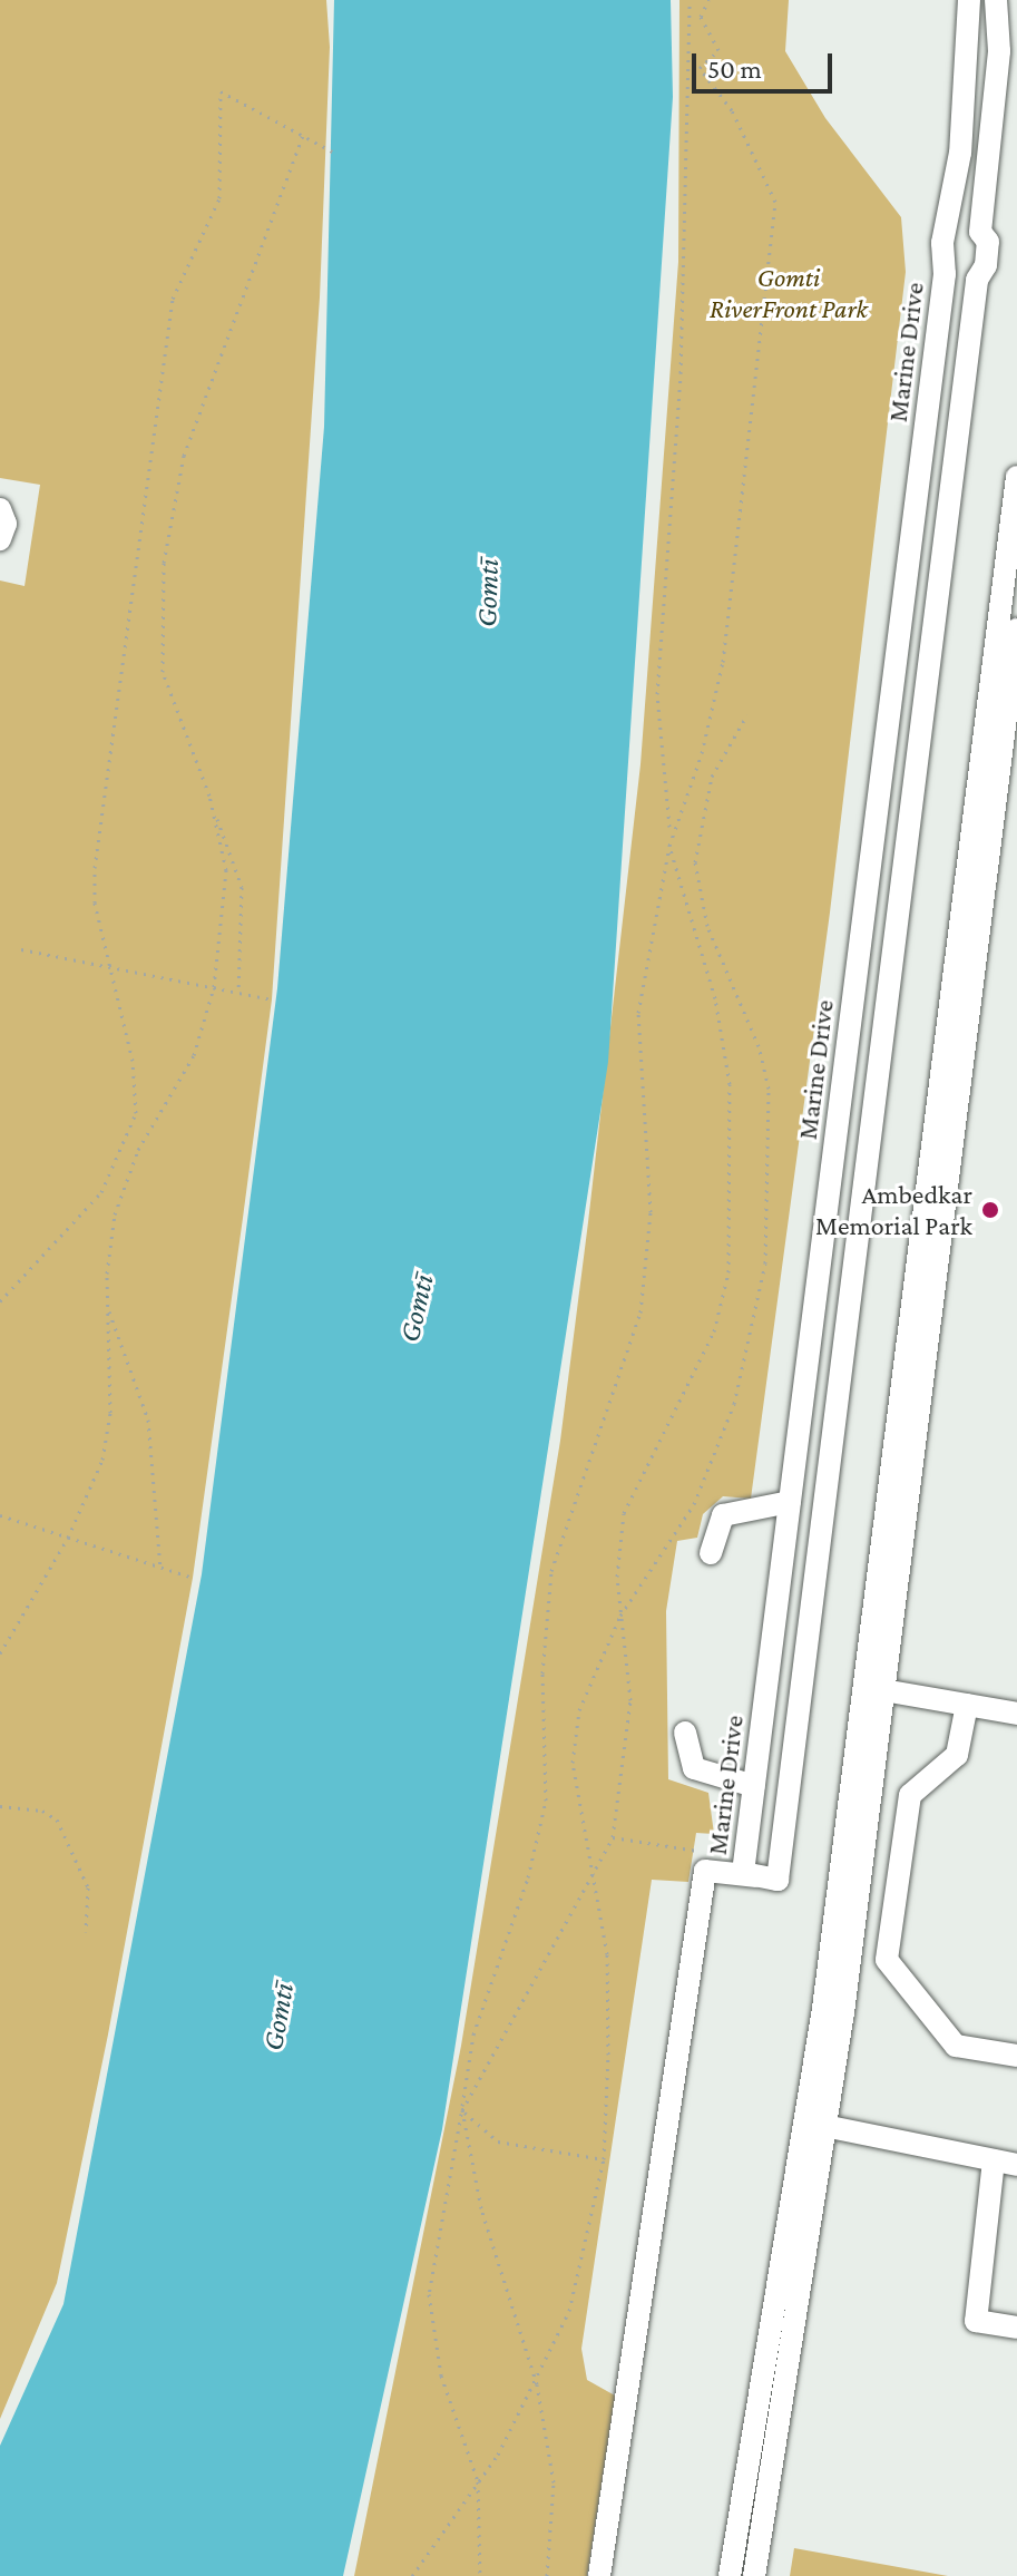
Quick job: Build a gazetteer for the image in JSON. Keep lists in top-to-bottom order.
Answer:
{
  "streets": {
    "street": ["Marine Drive"]
  },
  "water": ["Gomtī"],
  "parks": ["Gomti RiverFront Park"],
  "places": ["Ambedkar Memorial Park"],
  "scale_bar": "50 m"
}
